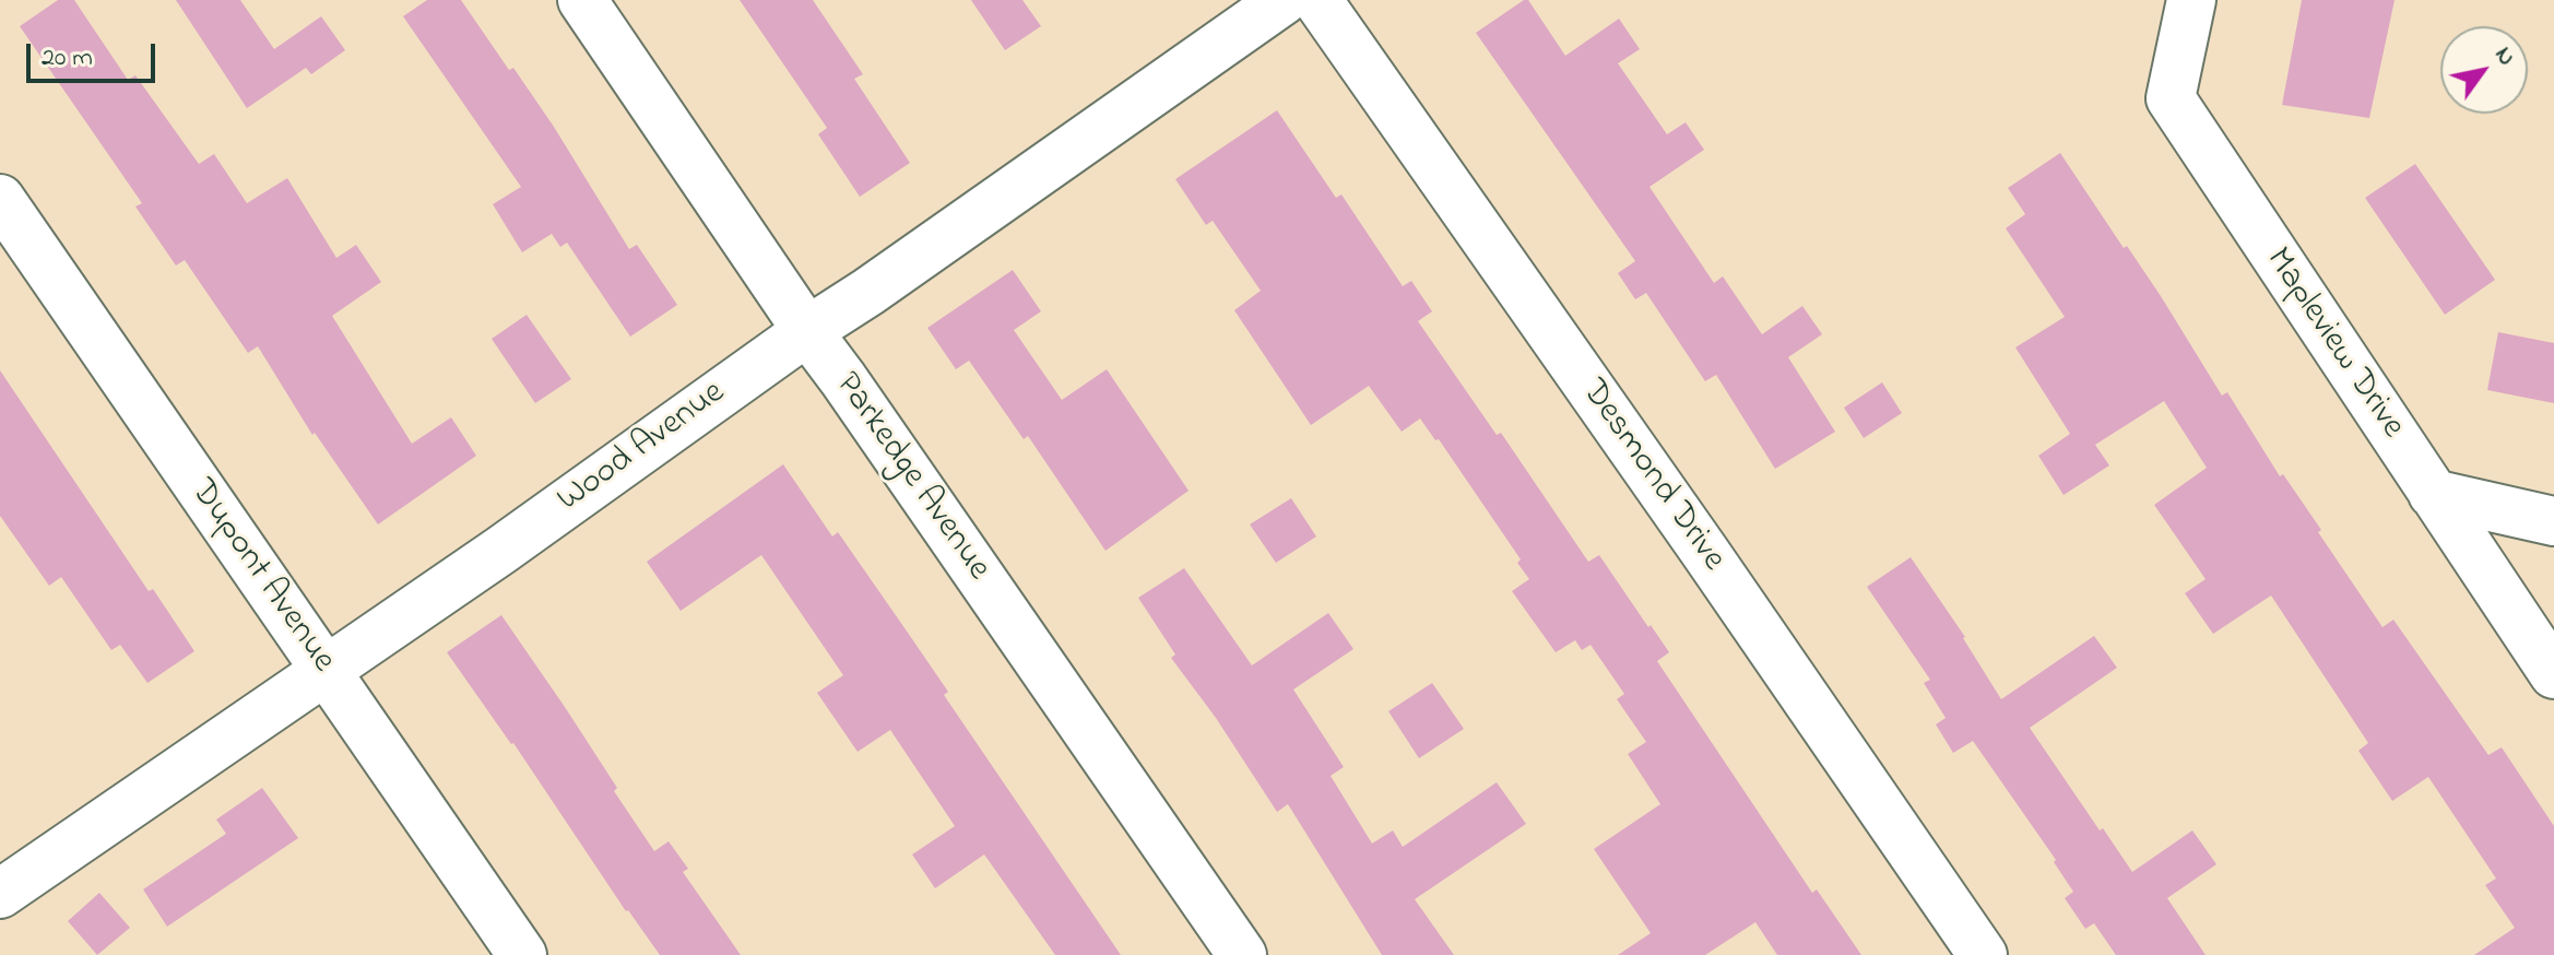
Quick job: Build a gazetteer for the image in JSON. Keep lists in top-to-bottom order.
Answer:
{
  "streets": {
    "street": [
      "Mapleview Drive",
      "Wood Avenue",
      "Desmond Drive",
      "Parkedge Avenue",
      "Dupont Avenue"
    ]
  },
  "crossings": [
    ["Wood Avenue", "Parkedge Avenue"],
    ["Wood Avenue", "Dupont Avenue"]
  ],
  "scale_bar": "20 m",
  "north": "top right"
}
